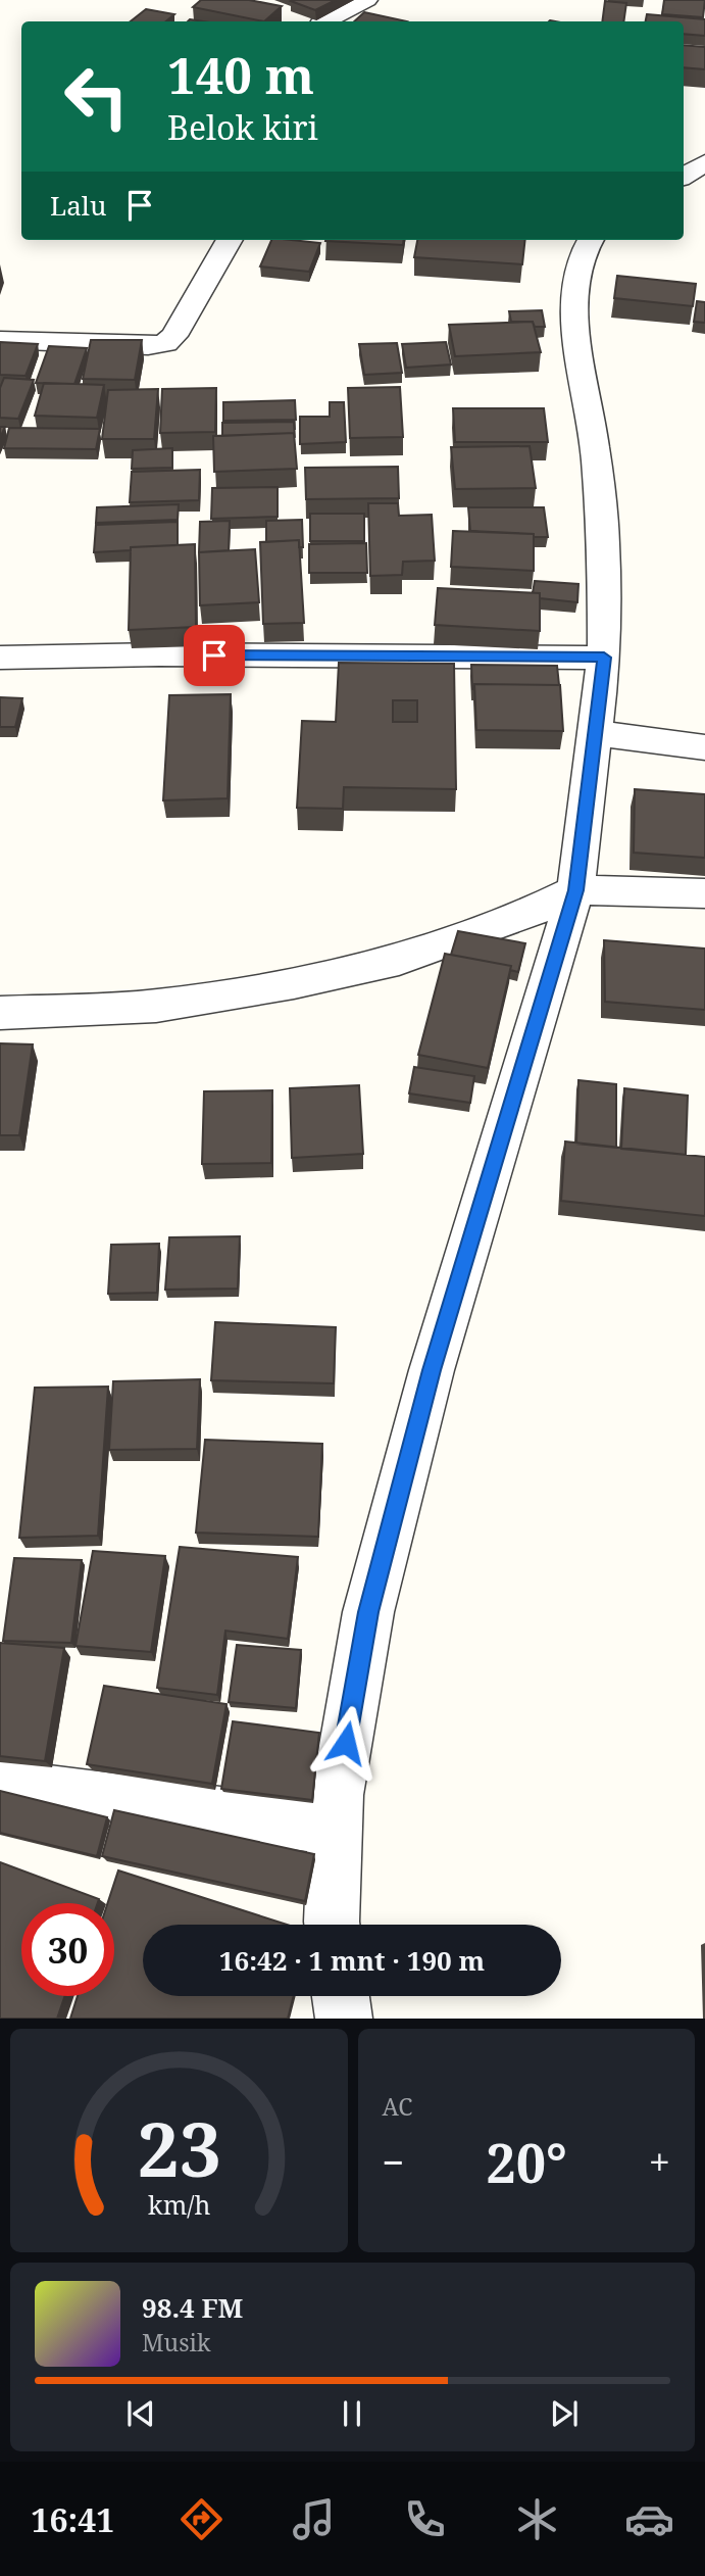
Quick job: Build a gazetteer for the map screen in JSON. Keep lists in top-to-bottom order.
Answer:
{
  "page": {
    "turn": ["140 m", "Belok kiri"],
    "then": "Lalu",
    "limit": "30",
    "trip": "16:42 · 1 mnt · 190 m",
    "tile": "AC",
    "heat": ["−", "20°", "+"],
    "song": ["98.4 FM", "Musik"],
    "tabs": "16:41",
    "gauge": ["23", "km/h"]
  }
}
